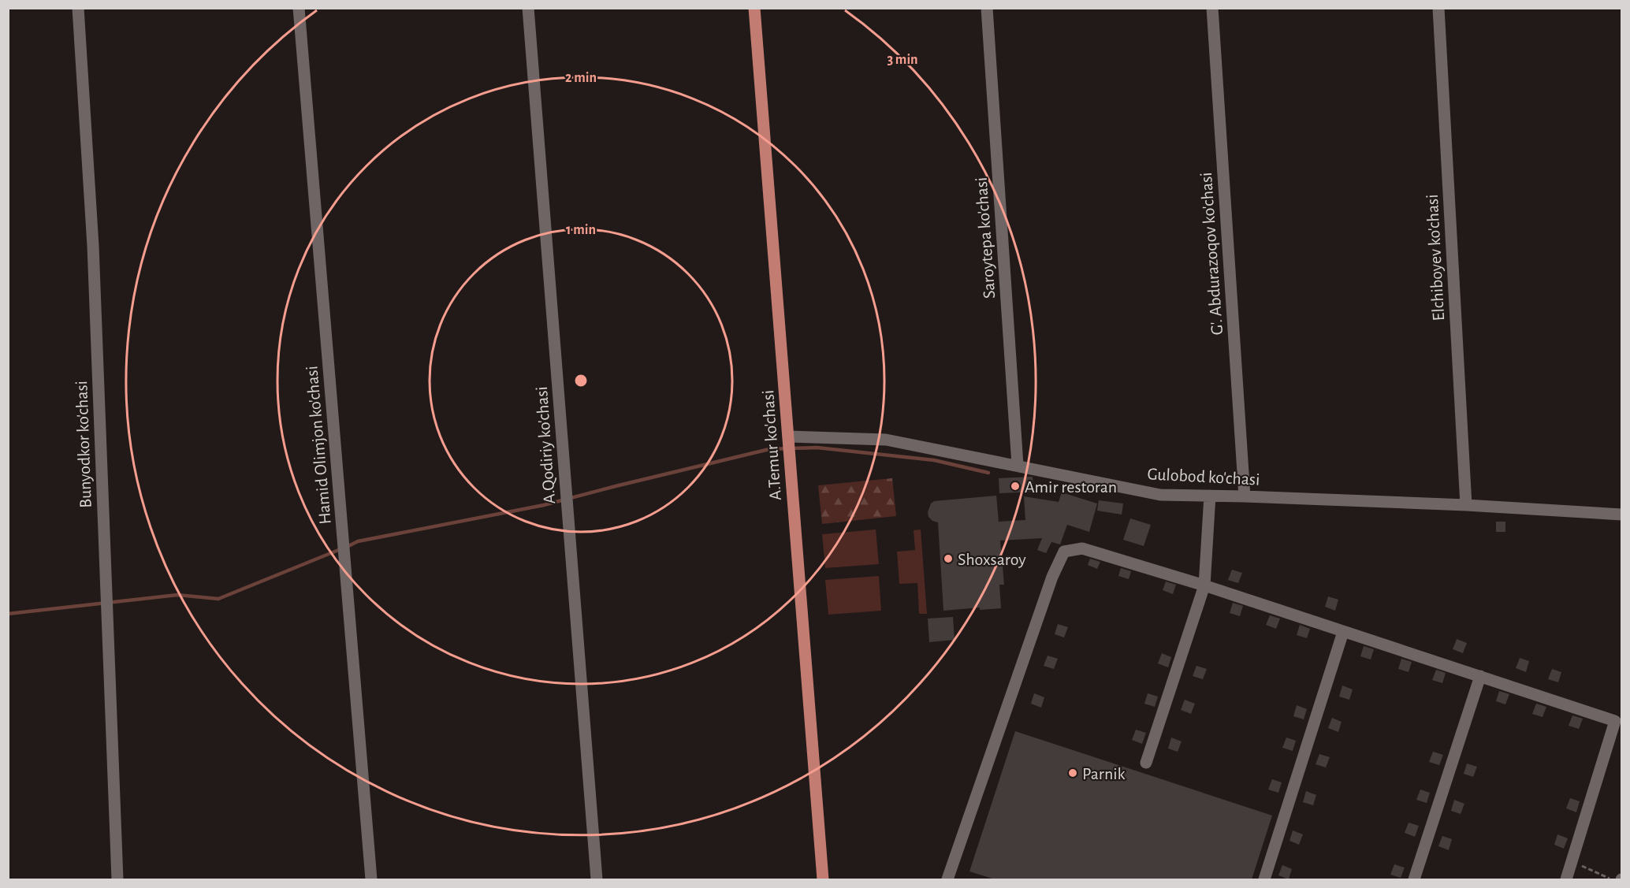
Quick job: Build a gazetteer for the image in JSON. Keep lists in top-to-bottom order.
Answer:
{
  "streets": {
    "main road": ["A.Temur ko'chasi"],
    "street": [
      "Saroytepa ko'chasi",
      "G'. Abdurazoqov ko'chasi",
      "Elchiboyev ko'chasi",
      "Bunyodkor ko'chasi",
      "Hamid Olimjon ko'chasi",
      "A.Qodiriy ko'chasi",
      "Gulobod ko'chasi"
    ]
  },
  "crossings": [
    ["Saroytepa ko'chasi", "Gulobod ko'chasi"],
    ["G'. Abdurazoqov ko'chasi", "Gulobod ko'chasi"],
    ["Elchiboyev ko'chasi", "Gulobod ko'chasi"],
    ["A.Temur ko'chasi", "Gulobod ko'chasi"]
  ],
  "places": ["Amir restoran", "Shoxsaroy", "Parnik"],
  "rings": ["3 min", "2 min", "1 min"]
}
